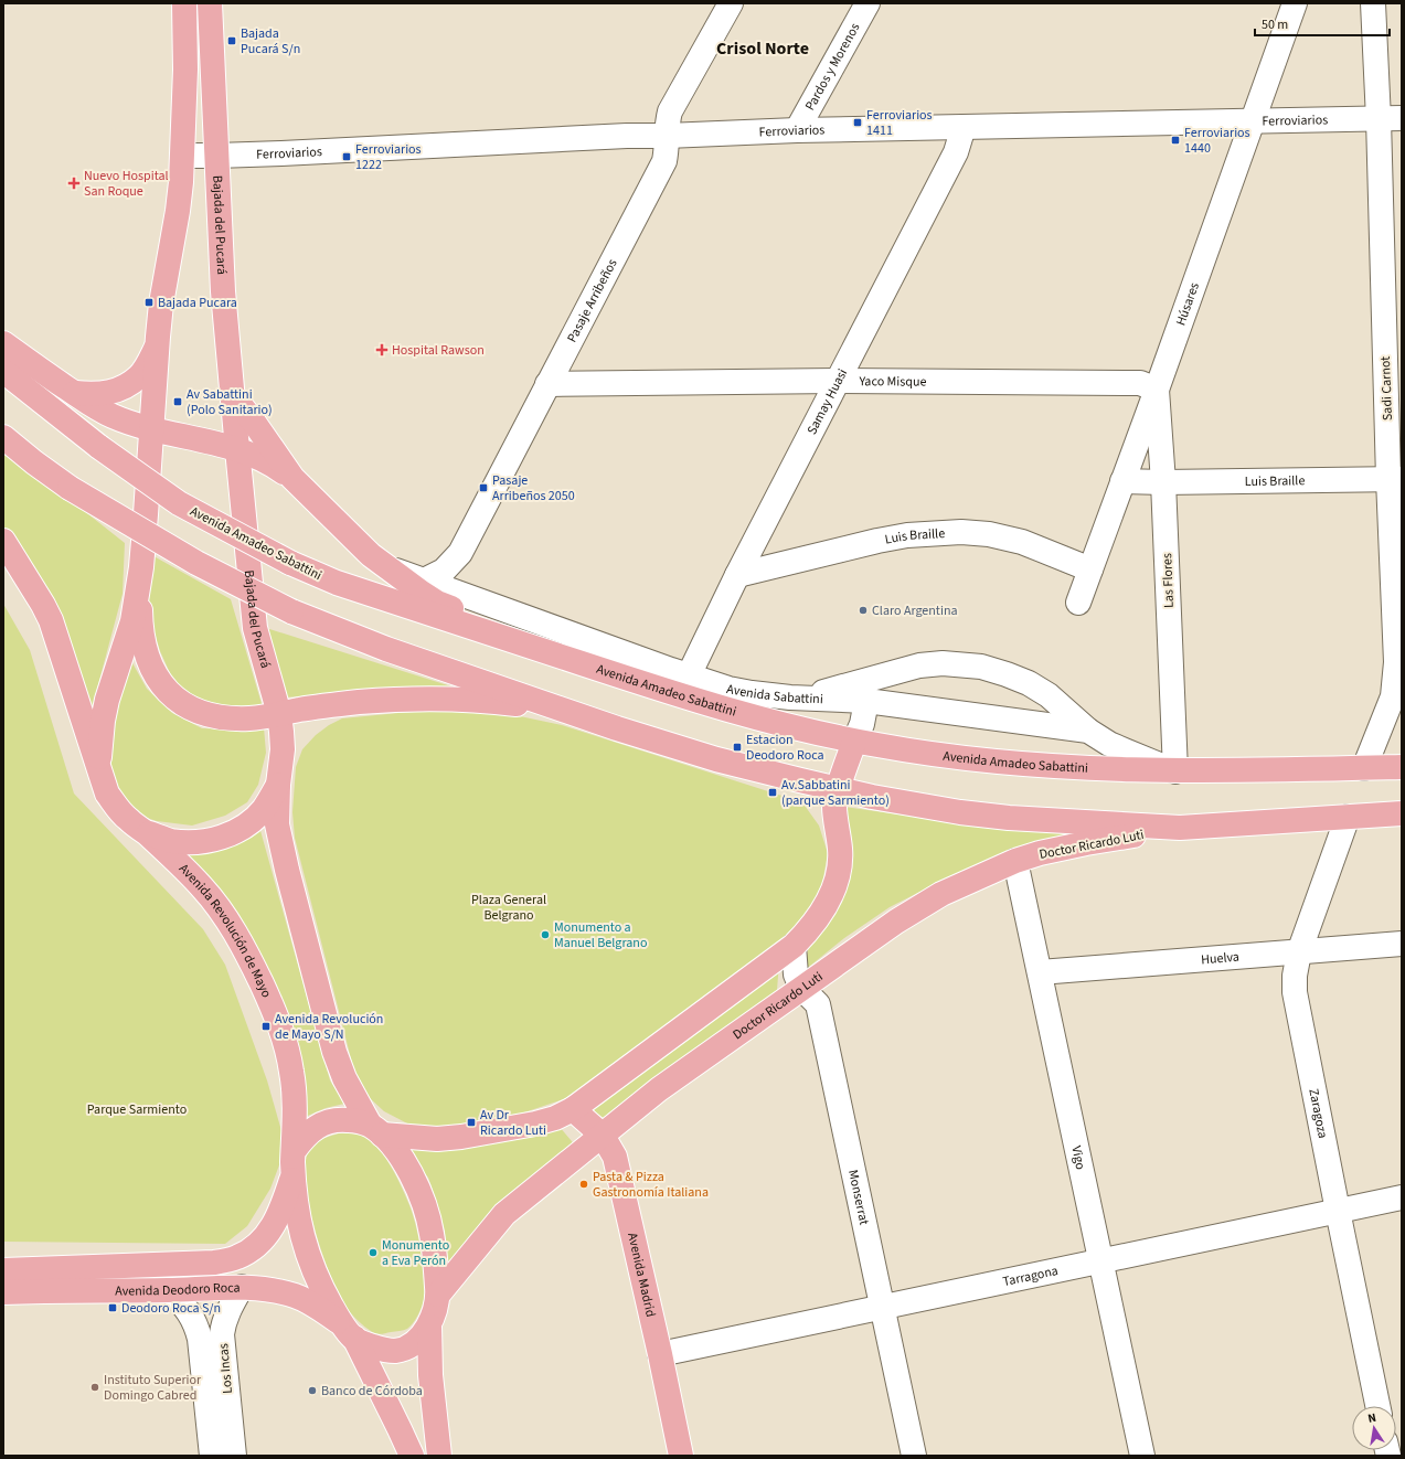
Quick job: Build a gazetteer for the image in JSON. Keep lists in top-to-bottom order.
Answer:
{
  "streets": {
    "main road": [
      "Bajada del Pucará",
      "Avenida Amadeo Sabattini",
      "Doctor Ricardo Luti",
      "Avenida Revolución de Mayo",
      "Avenida Madrid",
      "Avenida Deodoro Roca"
    ],
    "street": [
      "Pardos y Morenos",
      "Ferroviarios",
      "Pasaje Arribeños",
      "Húsares",
      "Yaco Misque",
      "Sadi Carnot",
      "Samay Huasi",
      "Luis Braille",
      "Las Flores",
      "Avenida Sabattini",
      "Huelva",
      "Zaragoza",
      "Vigo",
      "Monserrat",
      "Tarragona",
      "Los Incas"
    ]
  },
  "crossings": [
    ["Pardos y Morenos", "Ferroviarios"],
    ["Ferroviarios", "Bajada del Pucará"],
    ["Ferroviarios", "Pasaje Arribeños"],
    ["Ferroviarios", "Húsares"],
    ["Ferroviarios", "Sadi Carnot"],
    ["Ferroviarios", "Samay Huasi"],
    ["Pasaje Arribeños", "Yaco Misque"],
    ["Pasaje Arribeños", "Avenida Sabattini"],
    ["Húsares", "Yaco Misque"],
    ["Húsares", "Luis Braille"],
    ["Húsares", "Las Flores"],
    ["Yaco Misque", "Samay Huasi"],
    ["Yaco Misque", "Las Flores"],
    ["Sadi Carnot", "Luis Braille"],
    ["Sadi Carnot", "Avenida Amadeo Sabattini"],
    ["Samay Huasi", "Luis Braille"],
    ["Samay Huasi", "Avenida Sabattini"],
    ["Luis Braille", "Las Flores"],
    ["Avenida Amadeo Sabattini", "Las Flores"],
    ["Avenida Amadeo Sabattini", "Avenida Sabattini"],
    ["Las Flores", "Avenida Sabattini"],
    ["Doctor Ricardo Luti", "Vigo"],
    ["Doctor Ricardo Luti", "Monserrat"],
    ["Doctor Ricardo Luti", "Avenida Madrid"],
    ["Avenida Revolución de Mayo", "Avenida Deodoro Roca"],
    ["Huelva", "Zaragoza"],
    ["Huelva", "Vigo"],
    ["Zaragoza", "Tarragona"],
    ["Vigo", "Tarragona"],
    ["Monserrat", "Tarragona"],
    ["Avenida Madrid", "Tarragona"],
    ["Avenida Deodoro Roca", "Los Incas"]
  ],
  "districts": ["Crisol Norte"],
  "parks": ["Plaza General Belgrano", "Parque Sarmiento"],
  "places": {
    "transit": [
      "Bajada Pucará S/n",
      "Ferroviarios 1411",
      "Ferroviarios 1440",
      "Ferroviarios 1222",
      "Bajada Pucara",
      "Av Sabattini (Polo Sanitario)",
      "Pasaje Arribeños 2050",
      "Estacion Deodoro Roca",
      "Av.Sabbatini (parque Sarmiento)",
      "Avenida Revolución de Mayo S/N",
      "Av Dr Ricardo Luti",
      "Deodoro Roca S/n"
    ],
    "health": ["Nuevo Hospital San Roque", "Hospital Rawson"],
    "other": [
      "Claro Argentina",
      "Monumento a Manuel Belgrano",
      "Pasta & Pizza Gastronomía Italiana",
      "Monumento a Eva Perón",
      "Instituto Superior Domingo Cabred",
      "Banco de Córdoba"
    ]
  },
  "scale_bar": "50 m",
  "north": "top"
}
